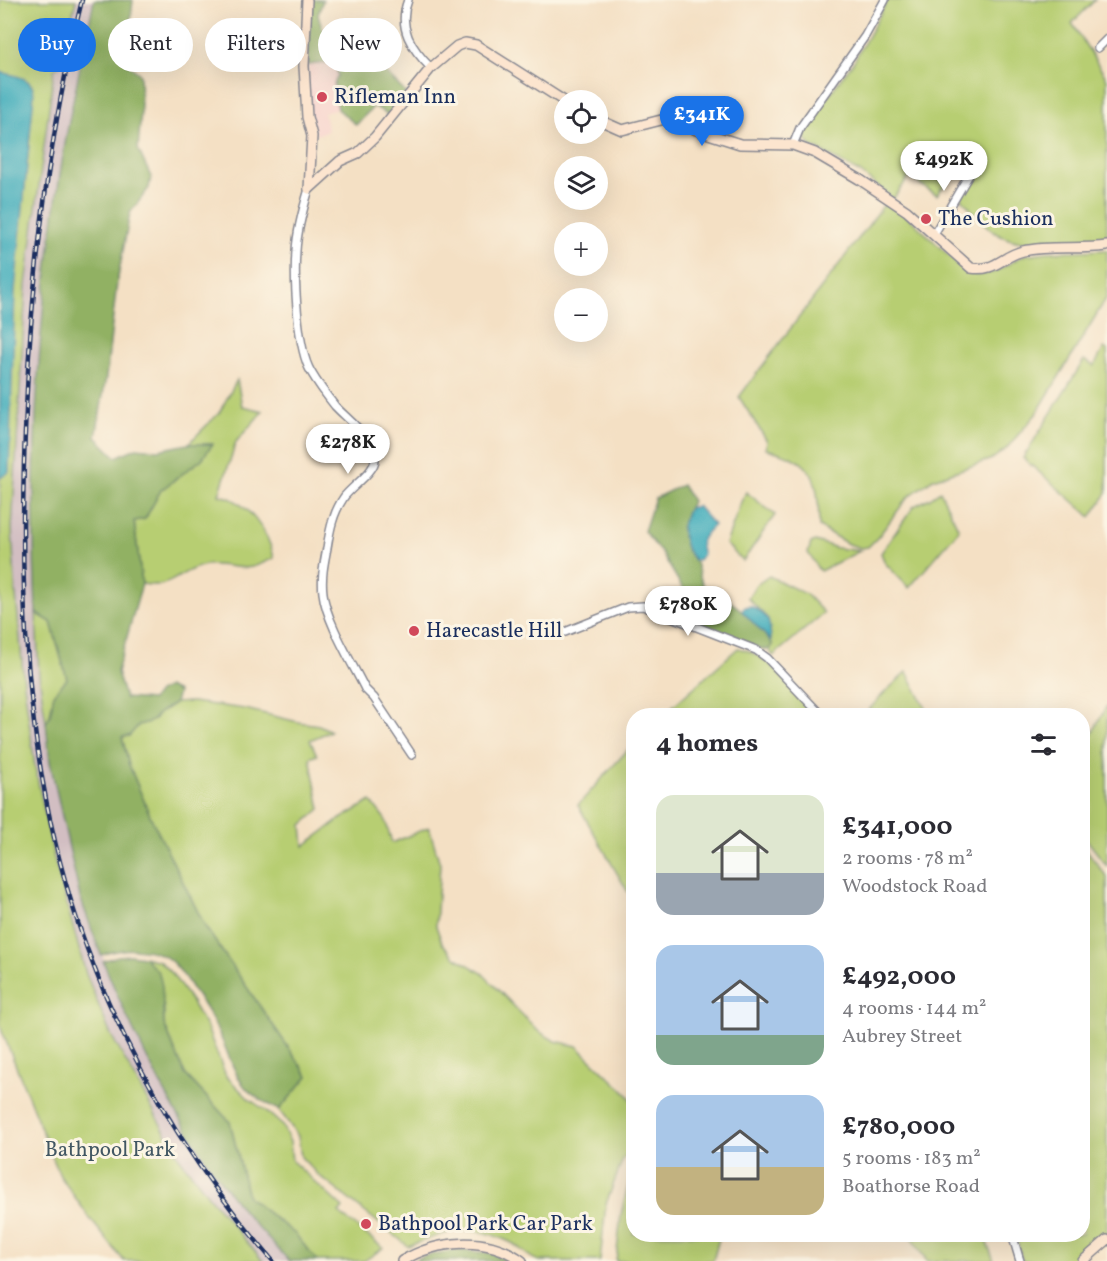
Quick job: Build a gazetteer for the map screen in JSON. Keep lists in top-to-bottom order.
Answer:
{
  "parks": ["Bathpool Park"],
  "places": [
    "Rifleman Inn",
    "The Cushion",
    "Harecastle Hill",
    "Bathpool Park Car Park"
  ],
  "page": {
    "chip": [
      "Buy",
      "Rent",
      "Filters",
      "New"
    ],
    "map_buttons": ["+", "−"],
    "price": [
      "£341K",
      "£492K",
      "£278K",
      "£780K"
    ],
    "heading": "4 homes",
    "list": [
      {
        "name": "£341,000",
        "note": "2 rooms · 78 m² · Woodstock Road"
      },
      {
        "name": "£492,000",
        "note": "4 rooms · 144 m² · Aubrey Street"
      },
      {
        "name": "£780,000",
        "note": "5 rooms · 183 m² · Boathorse Road"
      }
    ]
  }
}
